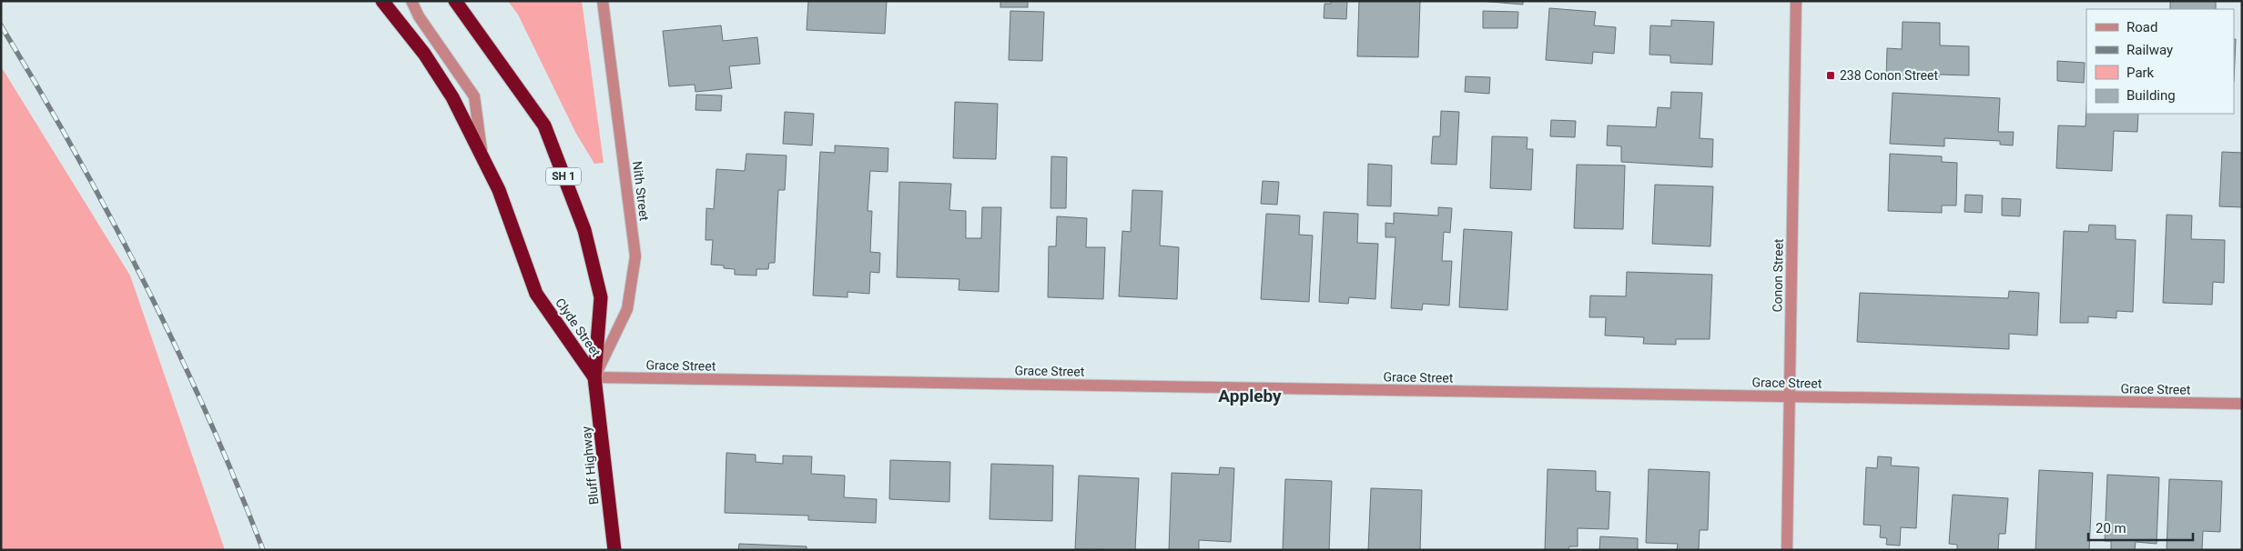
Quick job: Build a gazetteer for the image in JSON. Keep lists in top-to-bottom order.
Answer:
{
  "streets": {
    "highway": ["SH 1", "Clyde Street", "Bluff Highway"],
    "street": ["Nith Street", "Conon Street", "Grace Street"]
  },
  "crossings": [
    ["Nith Street", "Clyde Street"],
    ["Nith Street", "Grace Street"],
    ["Nith Street", "Bluff Highway"],
    ["Conon Street", "Grace Street"],
    ["Clyde Street", "Grace Street"],
    ["Clyde Street", "Bluff Highway"],
    ["Grace Street", "Bluff Highway"]
  ],
  "districts": ["Appleby"],
  "places": {
    "transit": ["238 Conon Street"]
  },
  "legend": [
    "Road",
    "Railway",
    "Park",
    "Building"
  ],
  "scale_bar": "20 m"
}
